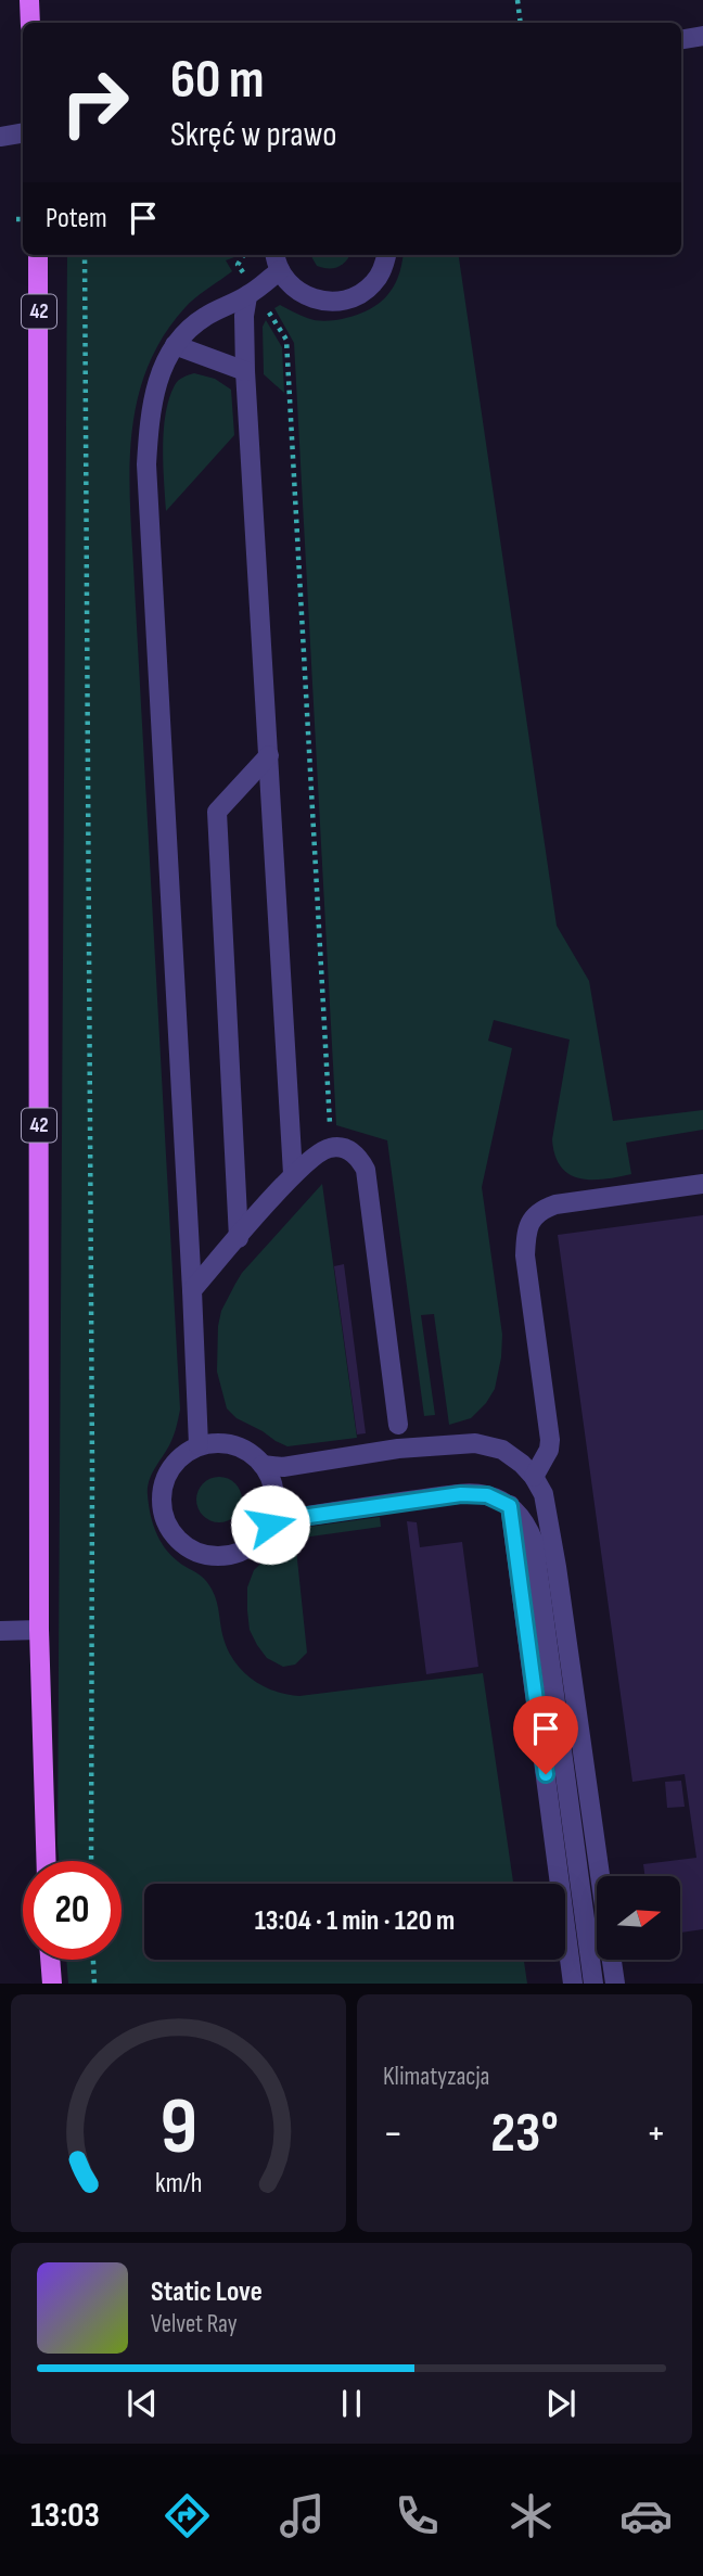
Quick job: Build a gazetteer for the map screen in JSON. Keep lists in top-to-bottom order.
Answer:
{
  "streets": {
    "main road": ["42"]
  },
  "north": "right",
  "page": {
    "turn": ["60 m", "Skręć w prawo"],
    "then": "Potem",
    "limit": "20",
    "trip": "13:04 · 1 min · 120 m",
    "tile": "Klimatyzacja",
    "heat": ["−", "23°", "+"],
    "song": ["Static Love", "Velvet Ray"],
    "tabs": "13:03",
    "gauge": ["9", "km/h"]
  }
}
